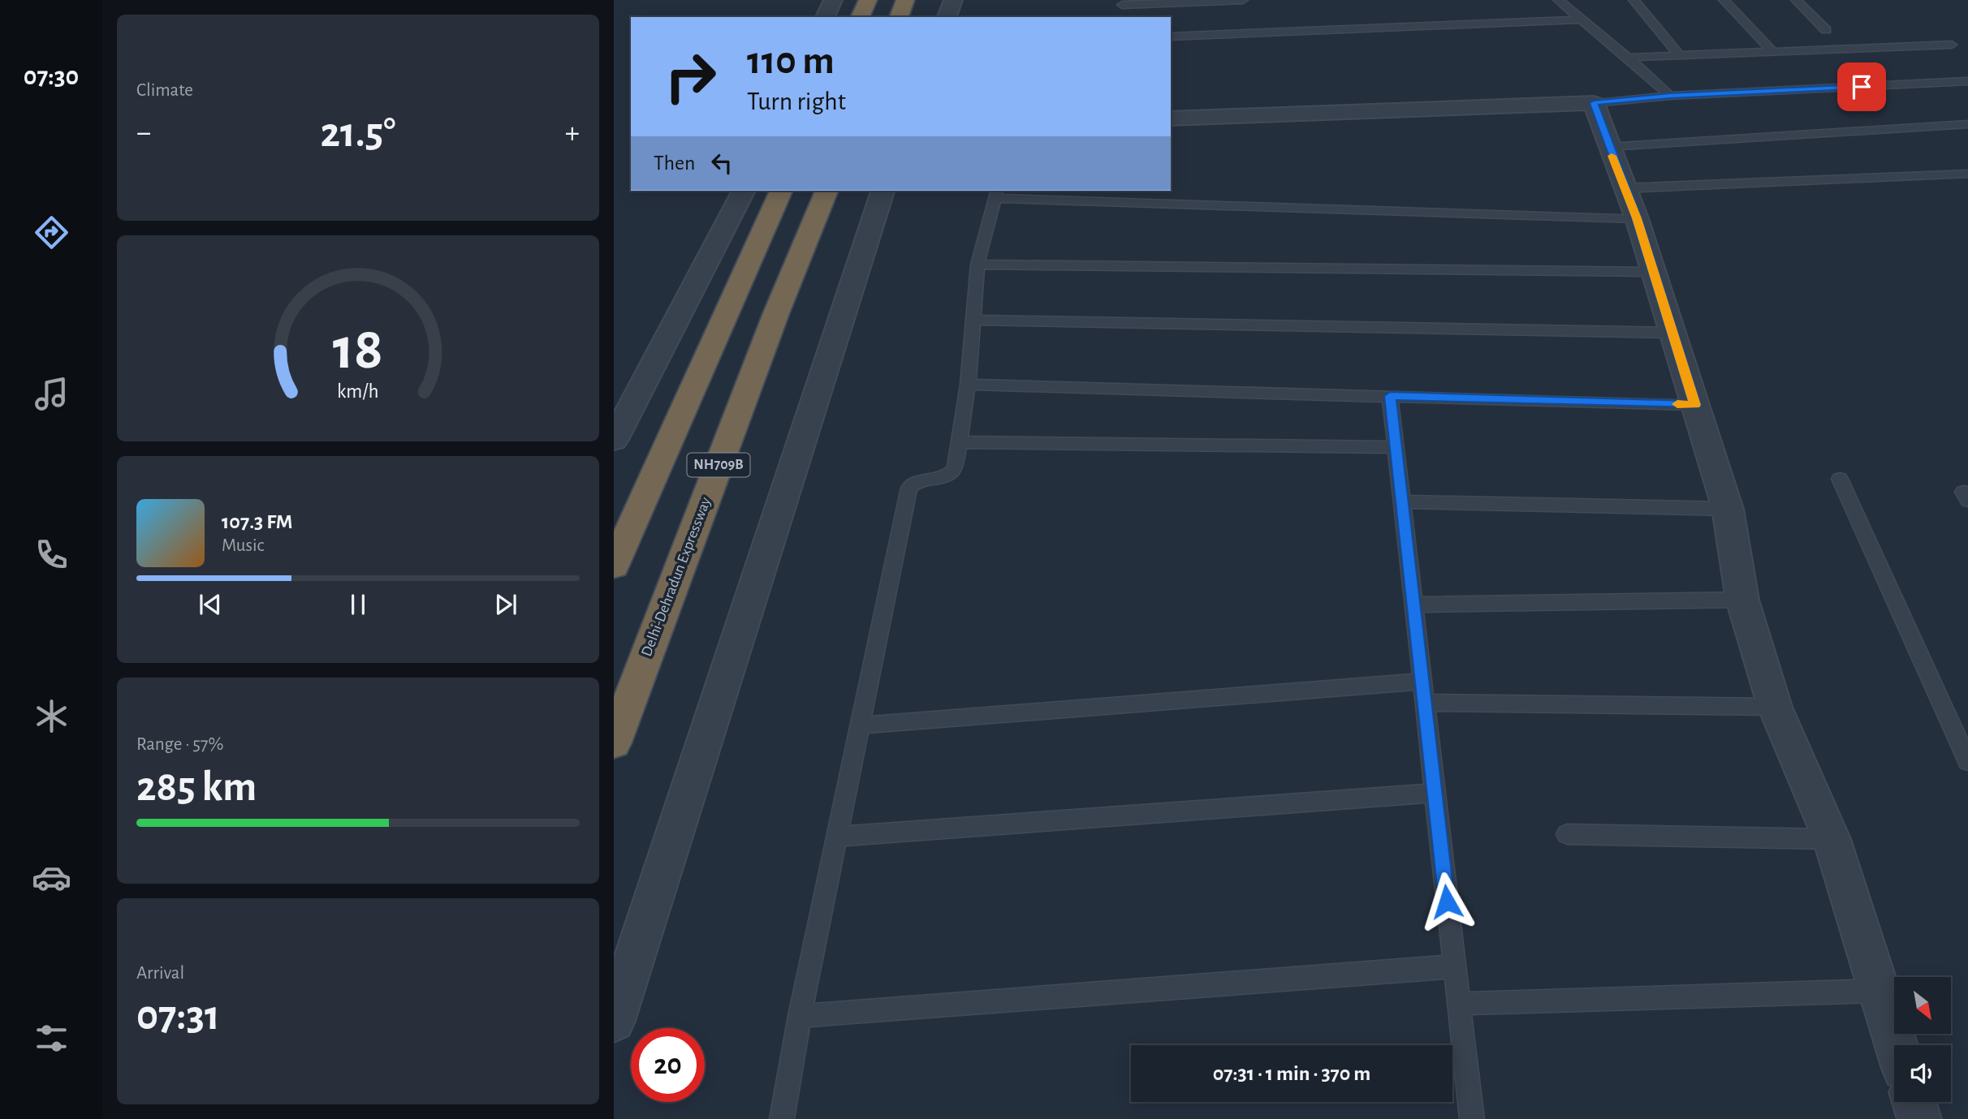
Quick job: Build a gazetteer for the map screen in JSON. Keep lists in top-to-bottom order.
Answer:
{
  "streets": {
    "highway": ["NH709B", "Delhi-Dehradun Expressway"]
  },
  "north": "bottom right",
  "page": {
    "tabs": "07:30",
    "tile": [
      "Climate",
      ["Range · 57%", "285 km"],
      ["Arrival", "07:31"]
    ],
    "turn": ["110 m", "Turn right"],
    "heat": ["−", "21.5°", "+"],
    "then": "Then",
    "song": ["107.3 FM", "Music"],
    "limit": "20",
    "trip": "07:31 · 1 min · 370 m",
    "gauge": ["18", "km/h"]
  }
}
